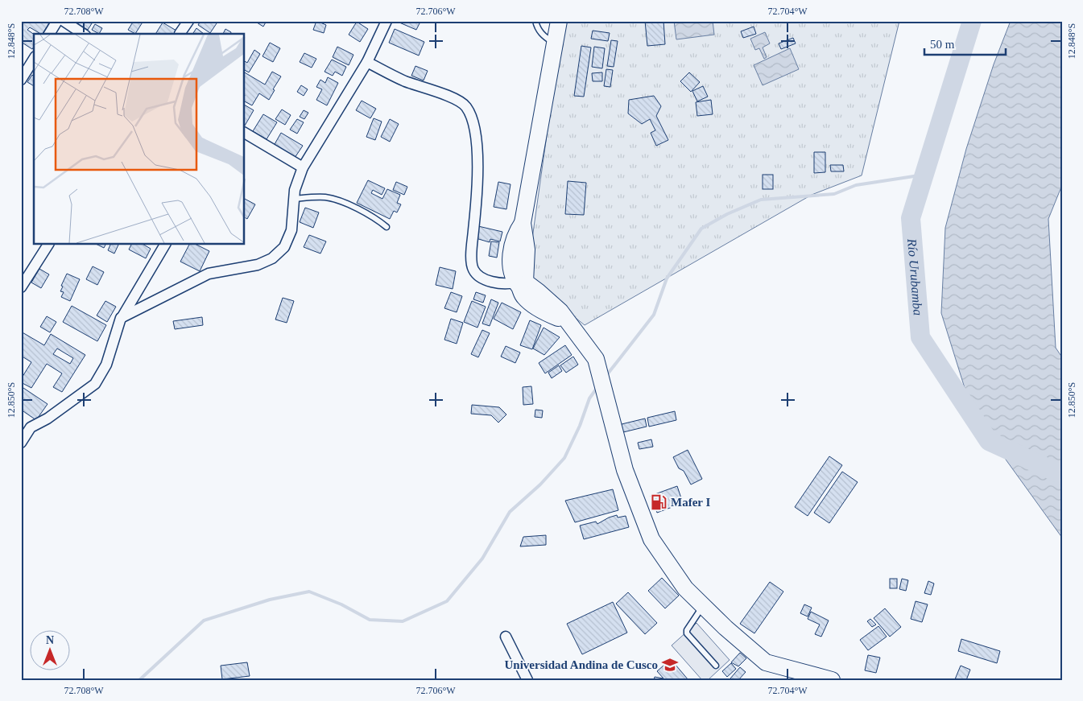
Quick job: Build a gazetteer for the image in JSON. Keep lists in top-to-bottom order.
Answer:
{
  "water": ["Río Urubamba"],
  "places": {
    "fuel station": ["Mafer I"],
    "school or university": ["Universidad Andina de Cusco"]
  },
  "scale_bar": "50 m",
  "north": "top",
  "coordinates": [
    "72.708°W",
    "72.706°W",
    "72.704°W",
    "12.848°S",
    "12.850°S"
  ]
}
